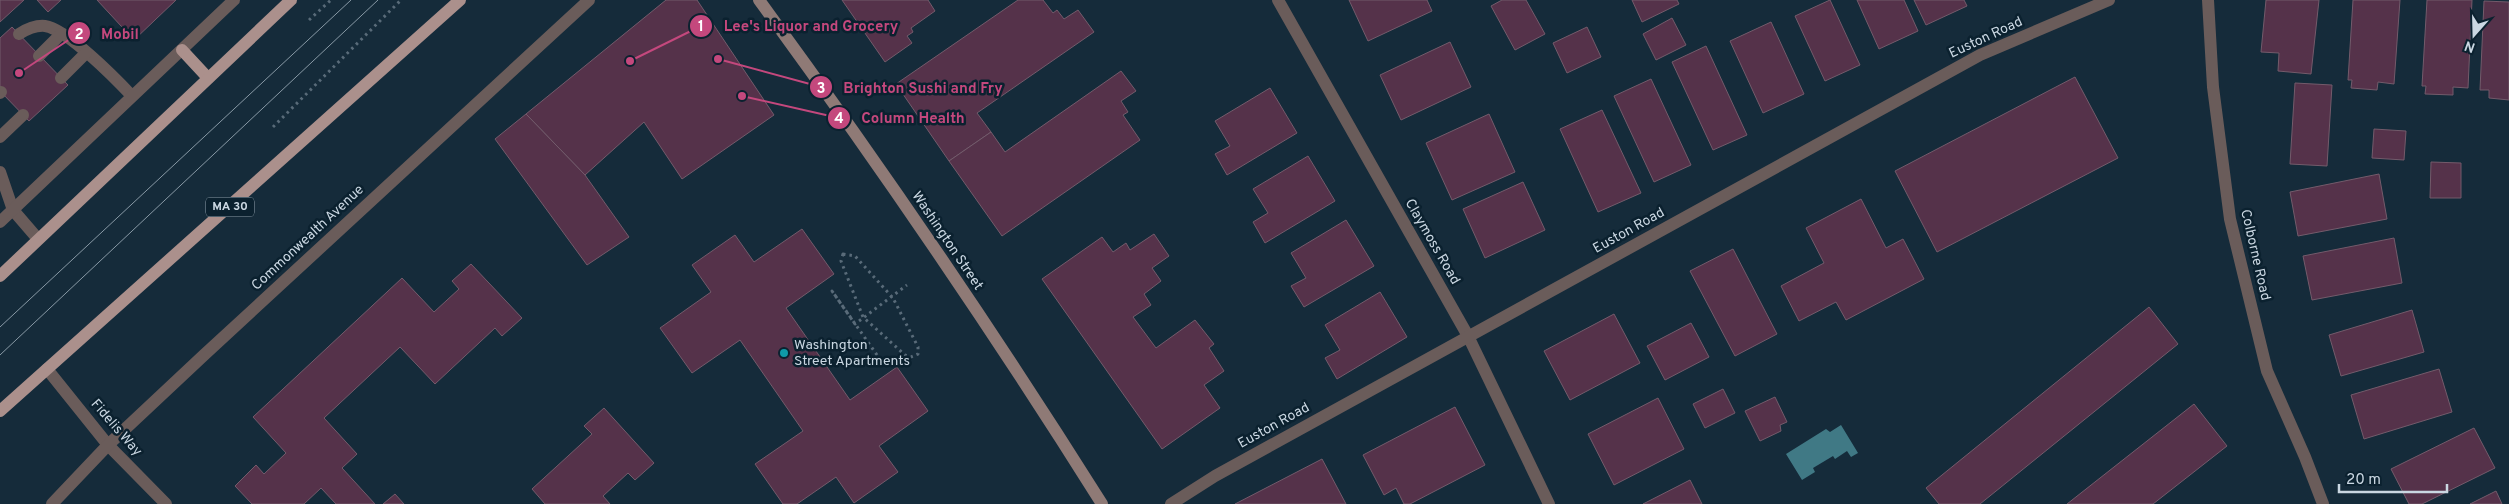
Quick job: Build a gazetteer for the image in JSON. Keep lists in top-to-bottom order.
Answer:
{
  "streets": {
    "main road": ["MA 30", "Washington Street"],
    "street": [
      "Euston Road",
      "Commonwealth Avenue",
      "Claymoss Road",
      "Colborne Road",
      "Fidelis Way"
    ]
  },
  "crossings": [
    ["Euston Road", "Claymoss Road"],
    ["MA 30", "Fidelis Way"],
    ["Commonwealth Avenue", "Fidelis Way"]
  ],
  "places": [
    "Brighton Sushi and Fry",
    "Lee's Liquor and Grocery",
    "Mobil",
    "Column Health",
    "Washington Street Apartments"
  ],
  "scale_bar": "20 m",
  "north": "bottom"
}
